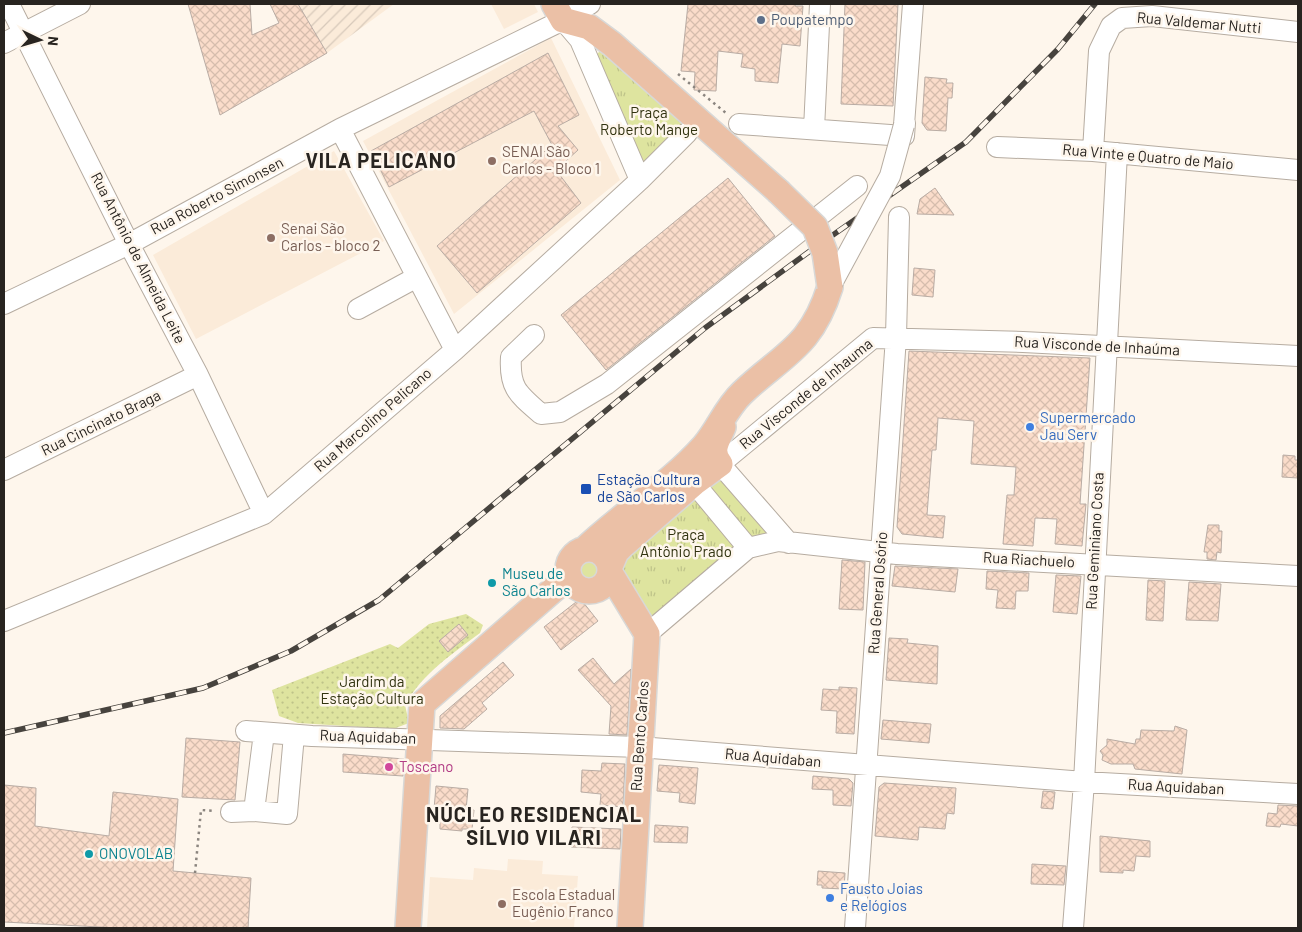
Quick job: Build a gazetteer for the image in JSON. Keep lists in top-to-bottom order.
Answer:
{
  "streets": {
    "main road": ["Rua Bento Carlos"],
    "street": [
      "Rua Valdemar Nutti",
      "Rua Vinte e Quatro de Maio",
      "Rua Roberto Simonsen",
      "Rua Antônio de Almeida Leite",
      "Rua Visconde de Inhaúma",
      "Rua Visconde de Inhauma",
      "Rua Marcolino Pelicano",
      "Rua Cincinato Braga",
      "Rua Geminiano Costa",
      "Rua Riachuelo",
      "Rua General Osório",
      "Rua Aquidaban"
    ]
  },
  "crossings": [
    ["Rua Valdemar Nutti", "Rua Vinte e Quatro de Maio"],
    ["Rua Vinte e Quatro de Maio", "Rua Geminiano Costa"],
    ["Rua Roberto Simonsen", "Rua Antônio de Almeida Leite"],
    ["Rua Antônio de Almeida Leite", "Rua Marcolino Pelicano"],
    ["Rua Antônio de Almeida Leite", "Rua Cincinato Braga"],
    ["Rua Visconde de Inhaúma", "Rua Visconde de Inhauma"],
    ["Rua Visconde de Inhaúma", "Rua Geminiano Costa"],
    ["Rua Visconde de Inhaúma", "Rua General Osório"],
    ["Rua Visconde de Inhauma", "Rua General Osório"],
    ["Rua Geminiano Costa", "Rua Riachuelo"],
    ["Rua Geminiano Costa", "Rua Aquidaban"],
    ["Rua Riachuelo", "Rua General Osório"],
    ["Rua General Osório", "Rua Aquidaban"],
    ["Rua Bento Carlos", "Rua Aquidaban"]
  ],
  "districts": ["VILA PELICANO", "NÚCLEO RESIDENCIAL SÍLVIO VILARI"],
  "parks": ["Praça Roberto Mange", "Praça Antônio Prado", "Jardim da Estação Cultura"],
  "places": {
    "other": [
      "Poupatempo",
      "SENAI São Carlos - Bloco 1",
      "Senai São Carlos - bloco 2",
      "Supermercado Jau Serv",
      "Museu de São Carlos",
      "Toscano",
      "ONOVOLAB",
      "Fausto Joias e Relógios",
      "Escola Estadual Eugênio Franco"
    ],
    "transit": ["Estação Cultura de São Carlos"]
  },
  "north": "right"
}
